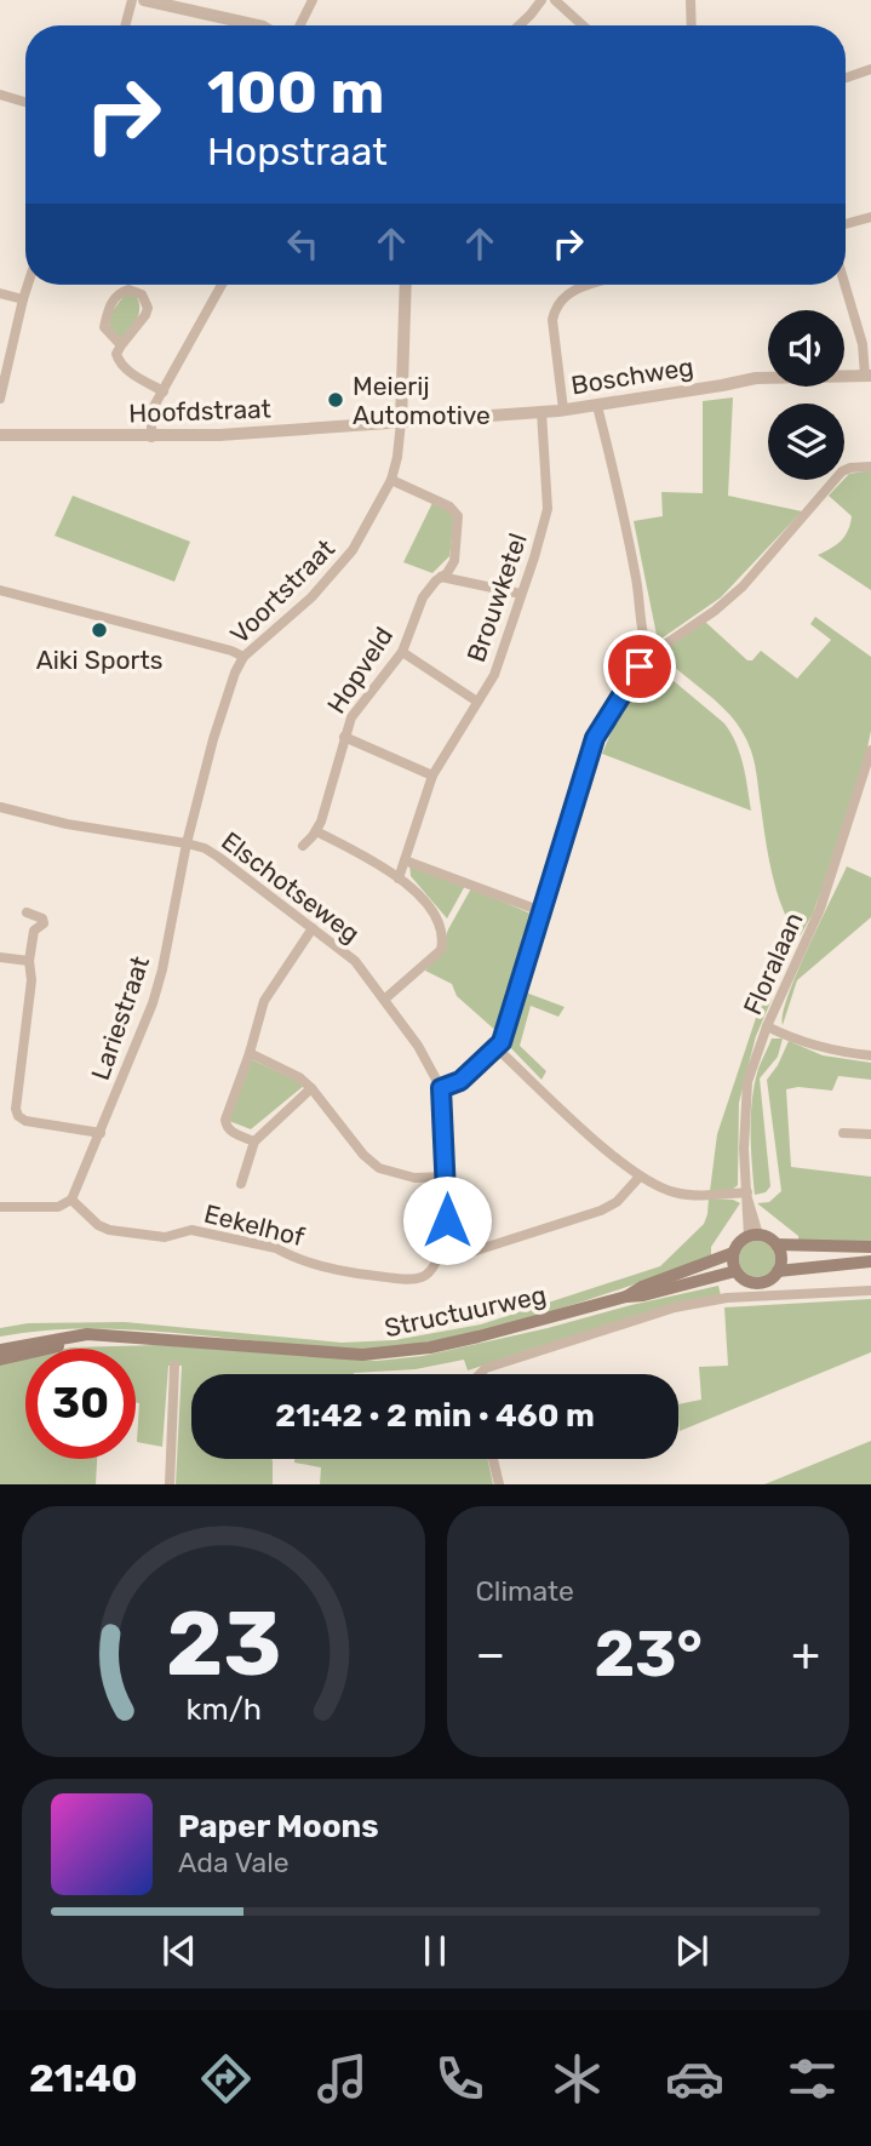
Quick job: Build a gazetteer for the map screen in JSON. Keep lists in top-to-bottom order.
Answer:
{
  "streets": {
    "main road": ["Structuurweg"],
    "street": [
      "Boschweg",
      "Hoofdstraat",
      "Voortstraat",
      "Brouwketel",
      "Hopveld",
      "Elschotseweg",
      "Floralaan",
      "Lariestraat",
      "Eekelhof"
    ]
  },
  "crossings": [
    ["Boschweg", "Hoofdstraat"],
    ["Boschweg", "Voortstraat"],
    ["Boschweg", "Brouwketel"],
    ["Hoofdstraat", "Voortstraat"],
    ["Voortstraat", "Hopveld"],
    ["Voortstraat", "Elschotseweg"],
    ["Voortstraat", "Lariestraat"],
    ["Elschotseweg", "Lariestraat"],
    ["Floralaan", "Structuurweg"],
    ["Lariestraat", "Eekelhof"]
  ],
  "places": ["Meierij Automotive", "Aiki Sports"],
  "page": {
    "turn": ["100 m", "Hopstraat"],
    "limit": "30",
    "trip": "21:42 · 2 min · 460 m",
    "tile": "Climate",
    "heat": ["−", "23°", "+"],
    "song": ["Paper Moons", "Ada Vale"],
    "tabs": "21:40",
    "gauge": ["23", "km/h"]
  }
}
